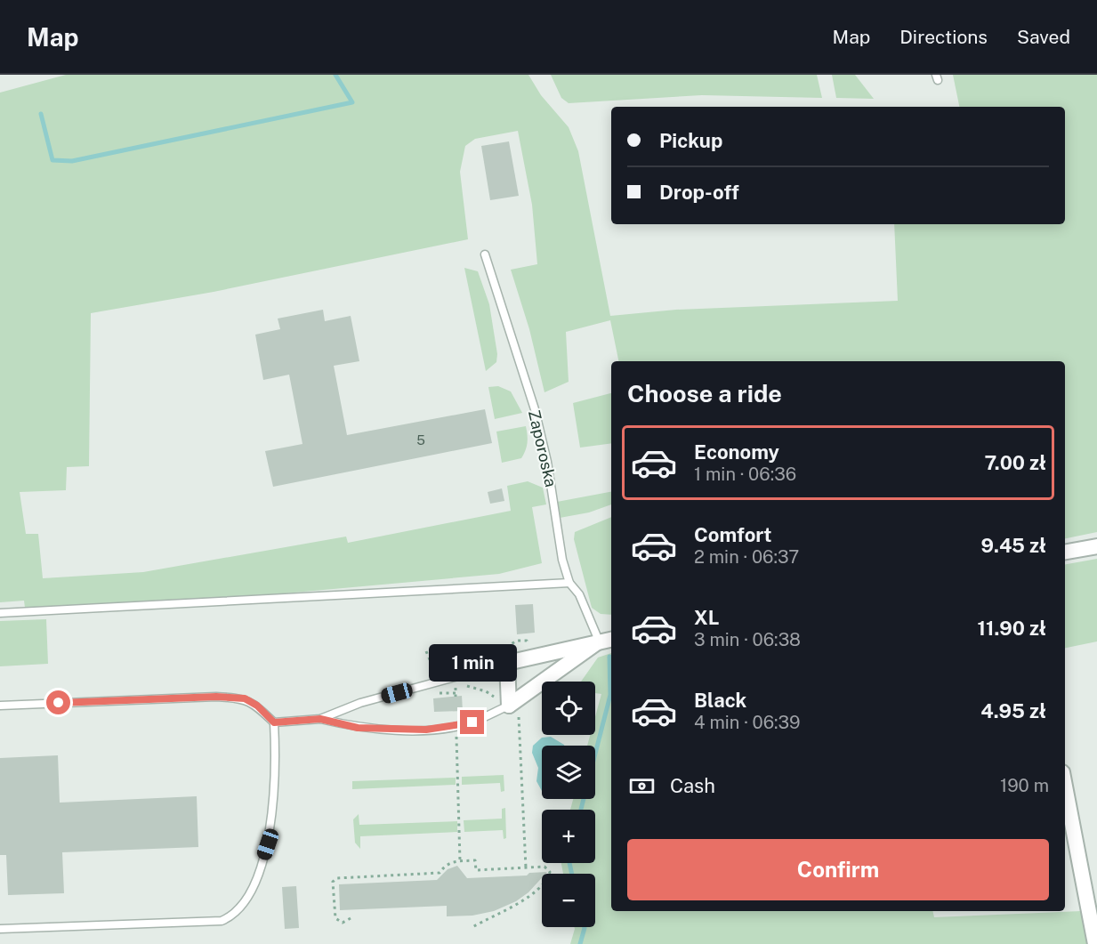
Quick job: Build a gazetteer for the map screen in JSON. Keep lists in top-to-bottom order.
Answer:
{
  "streets": {
    "lane": ["Zaporoska"]
  },
  "house_numbers": ["5"],
  "page": {
    "header": "Map",
    "nav": ["Map", "Directions", "Saved"],
    "banner": ["Pickup", "Drop-off"],
    "heading": "Choose a ride",
    "list": [
      {
        "name": "Economy",
        "note": "1 min · 06:36",
        "value": "7.00 zł"
      },
      {
        "name": "Comfort",
        "note": "2 min · 06:37",
        "value": "9.45 zł"
      },
      {
        "name": "XL",
        "note": "3 min · 06:38",
        "value": "11.90 zł"
      },
      {
        "name": "Black",
        "note": "4 min · 06:39",
        "value": "4.95 zł"
      }
    ],
    "bubble": "1 min",
    "map_buttons": ["+", "−"],
    "pay": ["Cash", "190 m"],
    "buttons": "Confirm"
  }
}
